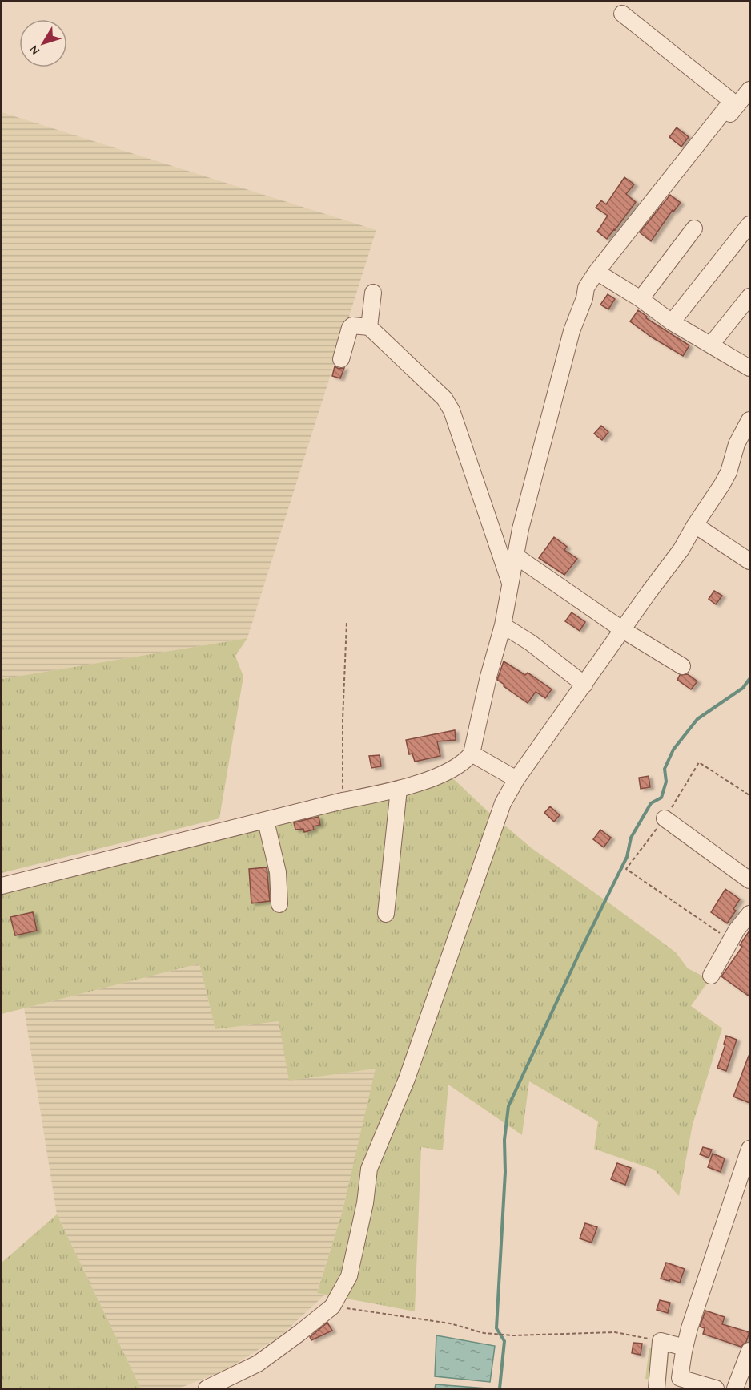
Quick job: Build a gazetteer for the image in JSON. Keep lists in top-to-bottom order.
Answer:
{
  "north": "bottom left"
}
